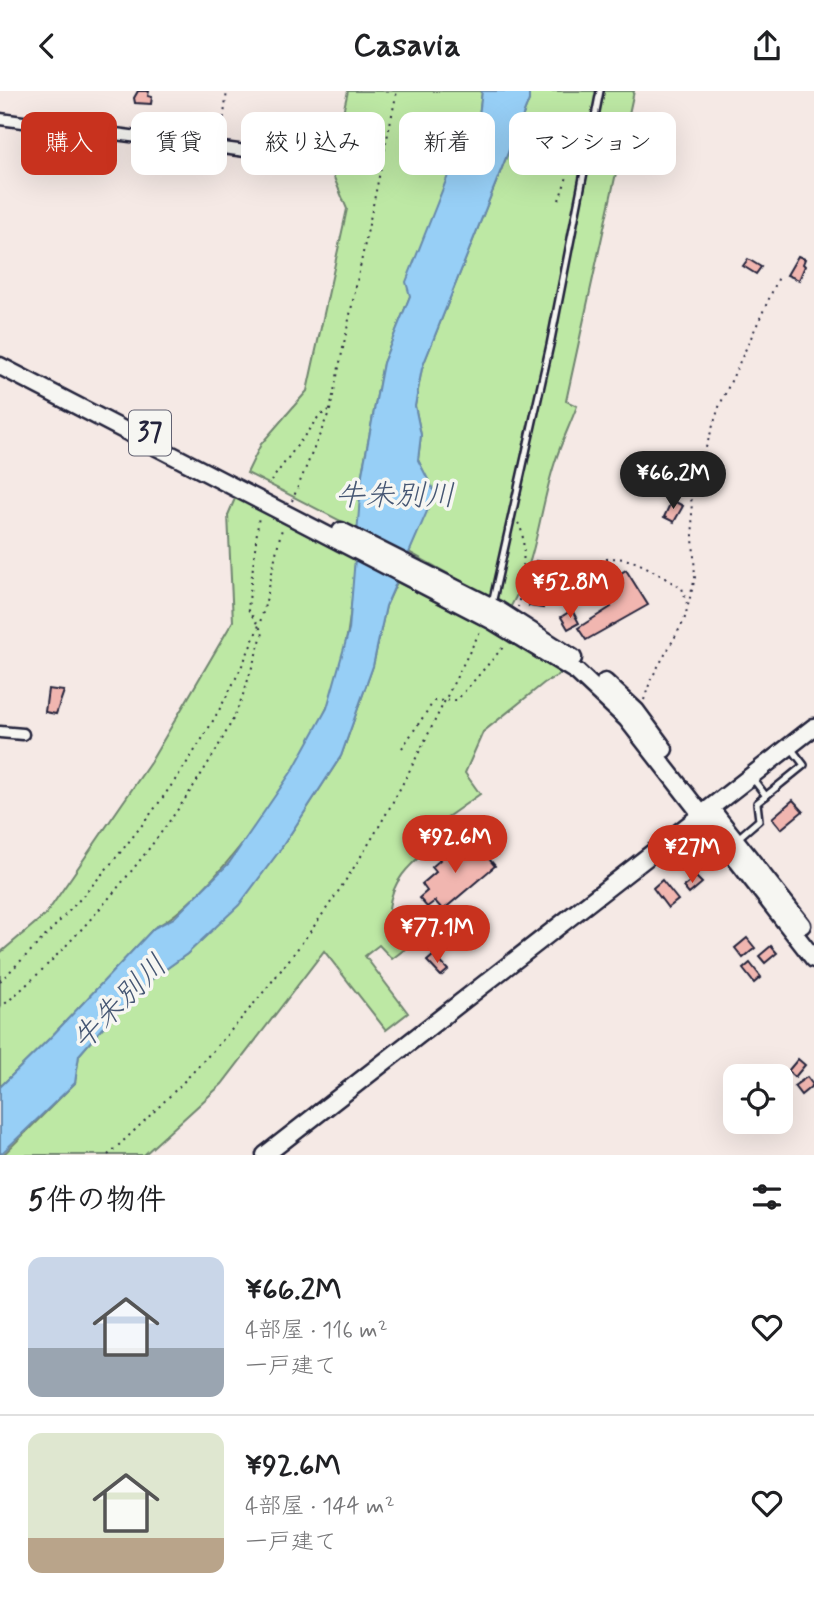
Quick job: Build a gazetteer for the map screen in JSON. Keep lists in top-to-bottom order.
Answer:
{
  "streets": {
    "main road": ["37"]
  },
  "water": ["牛朱別川"],
  "page": {
    "header": "Casavia",
    "chip": [
      "購入",
      "賃貸",
      "絞り込み",
      "新着",
      "マンション"
    ],
    "price": [
      "¥66.2M",
      "¥52.8M",
      "¥92.6M",
      "¥27M",
      "¥77.1M"
    ],
    "heading": "5件の物件",
    "list": [
      {
        "name": "¥66.2M",
        "note": "4部屋 · 116 m² · 一戸建て"
      },
      {
        "name": "¥92.6M",
        "note": "4部屋 · 144 m² · 一戸建て"
      }
    ]
  }
}
